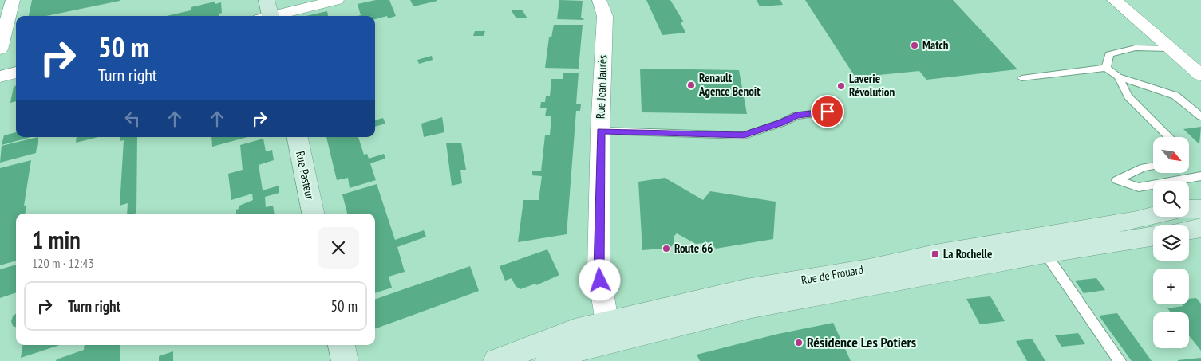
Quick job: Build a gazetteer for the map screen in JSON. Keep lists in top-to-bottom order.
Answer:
{
  "streets": {
    "main road": ["Rue Pasteur", "Rue de Frouard"],
    "street": ["Rue Jean Jaurès"]
  },
  "crossings": [
    ["Rue Jean Jaurès", "Rue de Frouard"]
  ],
  "places": {
    "other": [
      "Match",
      "Renault Agence Benoit",
      "Laverie Révolution",
      "Route 66",
      "Résidence Les Potiers"
    ],
    "transit": ["La Rochelle"]
  },
  "north": "bottom right",
  "page": {
    "turn": ["50 m", "Turn right"],
    "map_buttons": ["+", "−"],
    "heading": ["1 min", "120 m · 12:43"],
    "list": [
      {
        "name": "Turn right",
        "value": "50 m"
      }
    ]
  }
}
